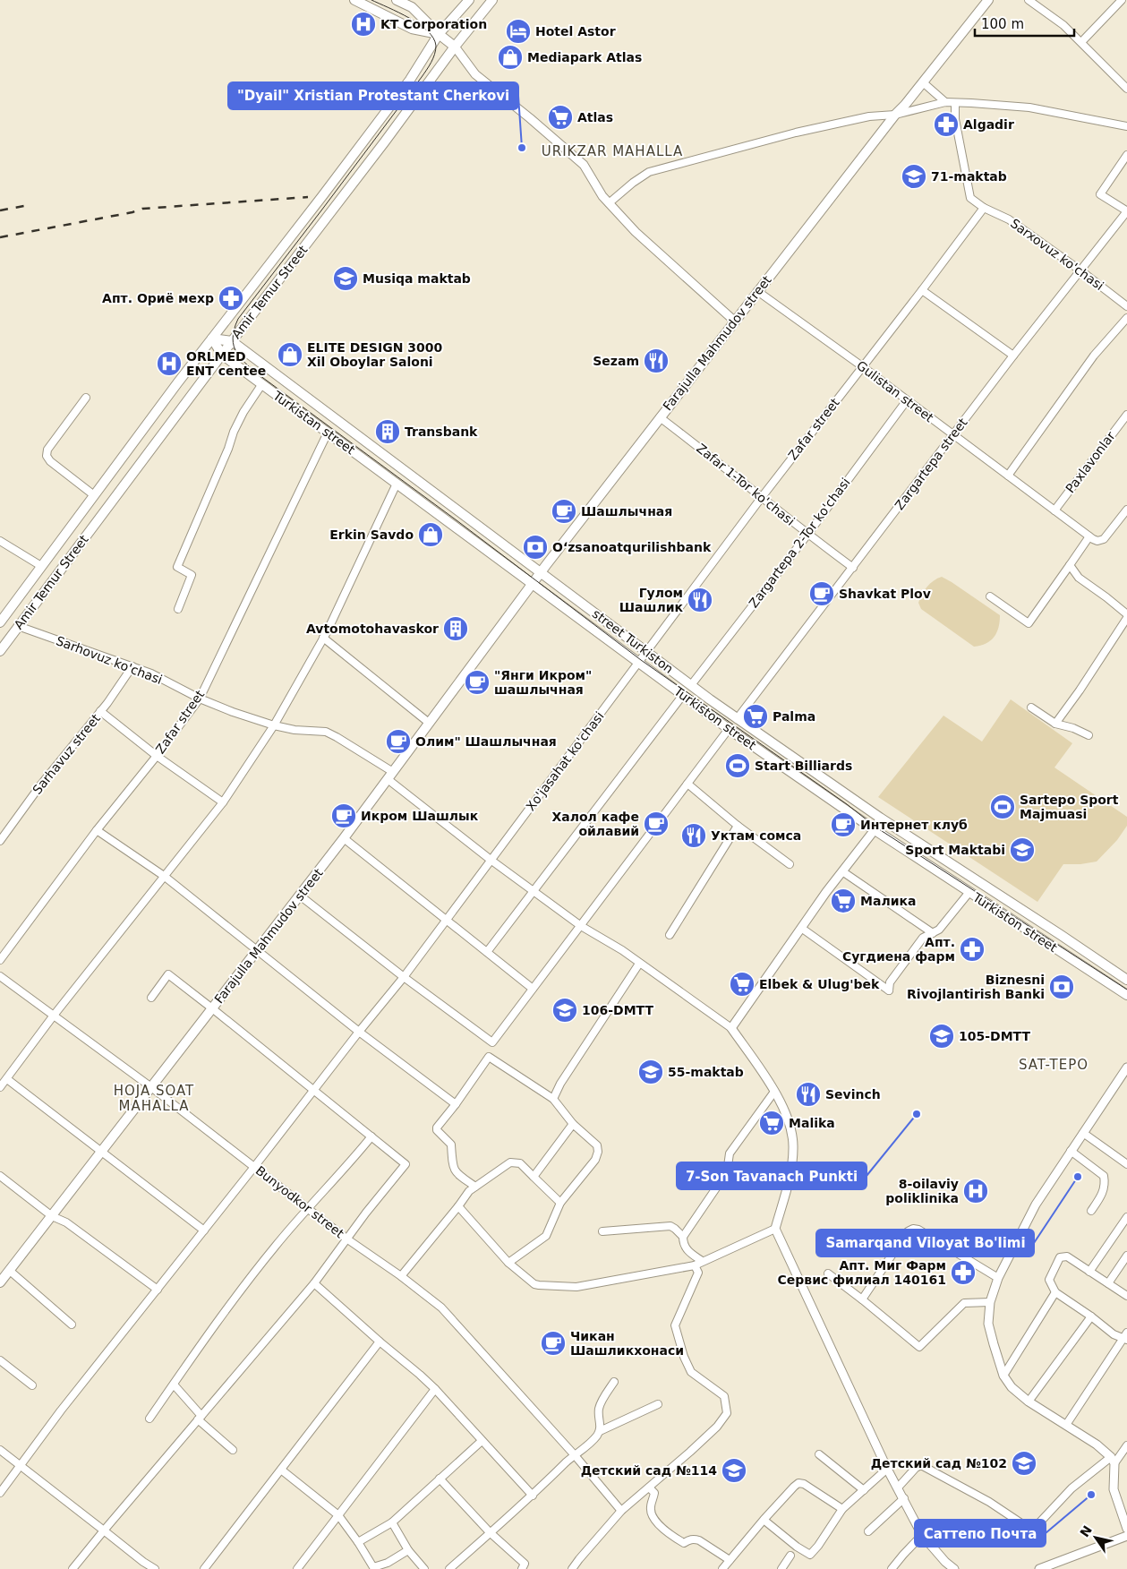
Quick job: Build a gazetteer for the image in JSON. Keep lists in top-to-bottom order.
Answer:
{
  "streets": {
    "main road": [
      "Amir Temur Street",
      "Farajulla Mahmudov street",
      "Turkistan street",
      "street Turkiston",
      "Turkiston street"
    ],
    "street": [
      "Sarxovuz ko'chasi",
      "Gulistan street",
      "Zafar street",
      "Paxlavonlar",
      "Zargartepa street",
      "Zafar 1-Tor ko'chasi",
      "Zargartepa 2-Tor ko'chasi",
      "Sarhovuz ko'chasi",
      "Sarhavuz street",
      "Xo'jasahat ko'chasi",
      "Bunyodkor street"
    ]
  },
  "crossings": [
    ["Sarxovuz ko'chasi", "Zafar street"],
    ["Sarxovuz ko'chasi", "Zargartepa street"],
    ["Amir Temur Street", "Turkistan street"],
    ["Amir Temur Street", "Sarhovuz ko'chasi"],
    ["Farajulla Mahmudov street", "Gulistan street"],
    ["Farajulla Mahmudov street", "Turkistan street"],
    ["Farajulla Mahmudov street", "Zafar 1-Tor ko'chasi"],
    ["Farajulla Mahmudov street", "street Turkiston"],
    ["Farajulla Mahmudov street", "Sarhovuz ko'chasi"],
    ["Farajulla Mahmudov street", "Turkiston street"],
    ["Farajulla Mahmudov street", "Bunyodkor street"],
    ["Gulistan street", "Zafar street"],
    ["Gulistan street", "Paxlavonlar"],
    ["Gulistan street", "Zargartepa street"],
    ["Gulistan street", "Zargartepa 2-Tor ko'chasi"],
    ["Turkistan street", "Zafar street"],
    ["Turkistan street", "street Turkiston"],
    ["Turkistan street", "Turkiston street"],
    ["Zafar street", "Zafar 1-Tor ko'chasi"],
    ["Zafar street", "street Turkiston"],
    ["Zafar street", "Sarhovuz ko'chasi"],
    ["Zafar street", "Xo'jasahat ko'chasi"],
    ["Zargartepa street", "Zafar 1-Tor ko'chasi"],
    ["Zargartepa street", "street Turkiston"],
    ["Zafar 1-Tor ko'chasi", "Zargartepa 2-Tor ko'chasi"],
    ["Zargartepa 2-Tor ko'chasi", "street Turkiston"],
    ["street Turkiston", "Xo'jasahat ko'chasi"],
    ["Sarhovuz ko'chasi", "Sarhavuz street"],
    ["Turkiston street", "Xo'jasahat ko'chasi"],
    ["Xo'jasahat ko'chasi", "Bunyodkor street"]
  ],
  "districts": ["URIKZAR MAHALLA", "SAT-TEPO", "HOJA SOAT MAHALLA"],
  "places": {
    "hospital": ["KT Corporation", "ORLMED ENT centee", "8-oilaviy poliklinika"],
    "hotel": ["Hotel Astor"],
    "shop": ["Mediapark Atlas", "ELITE DESIGN 3000 Xil Oboylar Saloni", "Erkin Savdo"],
    "supermarket": [
      "Atlas",
      "Palma",
      "Малика",
      "Elbek & Ulug'bek",
      "Malika"
    ],
    "pharmacy": [
      "Algadir",
      "Апт. Ориё мехр",
      "Апт. Сугдиена фарм",
      "Апт. Миг Фарм Сервис филиал 140161"
    ],
    "other": [
      "\"Dyail\" Xristian Protestant Cherkovi",
      "7-Son Tavanach Punkti",
      "Samarqand Viloyat Bo'limi",
      "Саттепо Почта"
    ],
    "school or university": [
      "71-maktab",
      "Musiqa maktab",
      "Sport Maktabi",
      "106-DMTT",
      "105-DMTT",
      "55-maktab",
      "Детский сад №102",
      "Детский сад №114"
    ],
    "restaurant": [
      "Sezam",
      "Гулом Шашлик",
      "Уктам сомса",
      "Sevinch"
    ],
    "building": ["Transbank", "Avtomotohavaskor"],
    "cafe": [
      "Шашлычная",
      "Shavkat Plov",
      "\"Янги Икром\" шашлычная",
      "Олим\" Шашлычная",
      "Икром Шашлык",
      "Халол кафе ойлавий",
      "Интернет клуб",
      "Чикан Шашликхонаси"
    ],
    "bank": ["Oʻzsanoatqurilishbank", "Biznesni Rivojlantirish Banki"],
    "sports": ["Start Billiards", "Sartepo Sport Majmuasi"]
  },
  "scale_bar": "100 m",
  "north": "top left"
}
